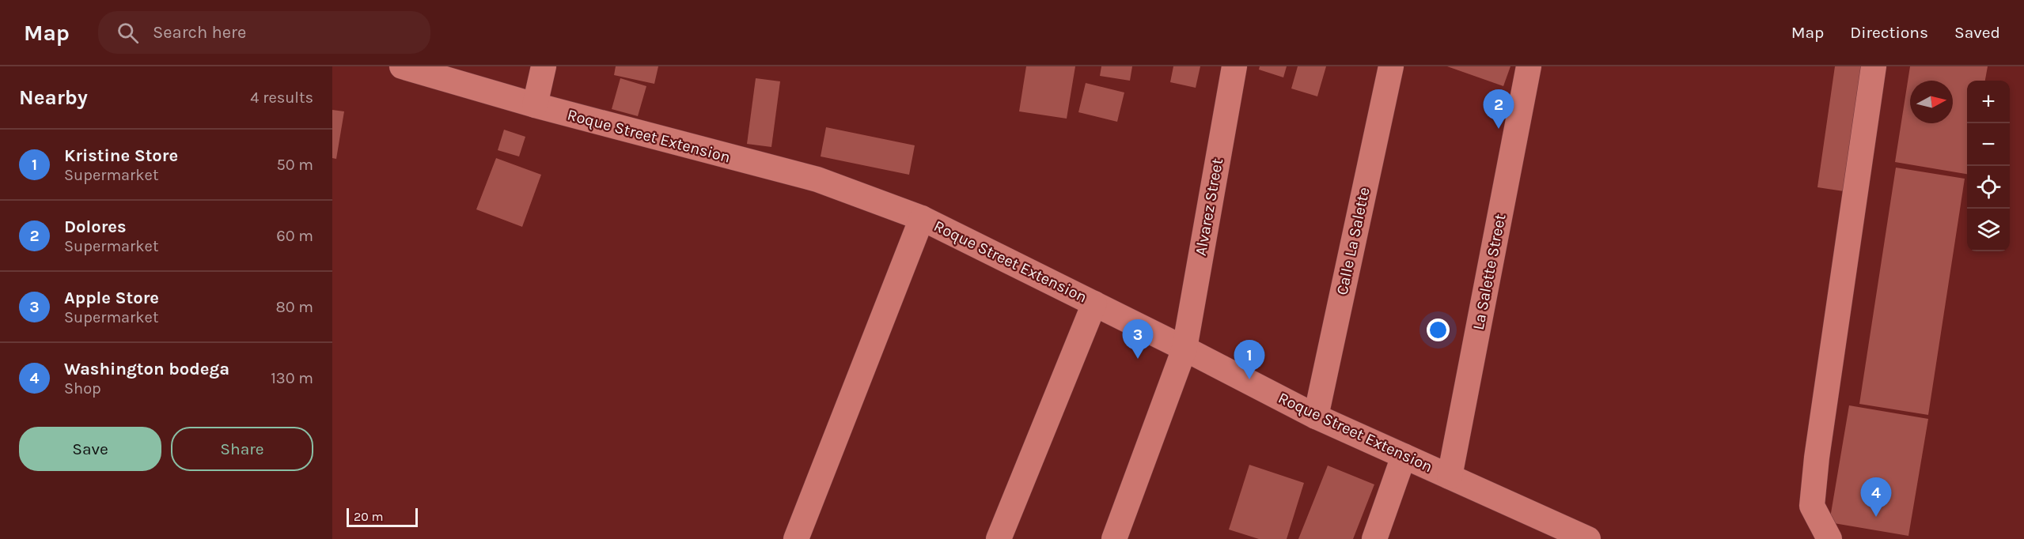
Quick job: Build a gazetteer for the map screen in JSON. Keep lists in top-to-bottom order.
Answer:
{
  "streets": {
    "street": [
      "Roque Street Extension",
      "Alvarez Street",
      "Calle La Salette",
      "La Salette Street"
    ]
  },
  "crossings": [
    ["Roque Street Extension", "Alvarez Street"],
    ["Roque Street Extension", "Calle La Salette"],
    ["Roque Street Extension", "La Salette Street"]
  ],
  "scale_bar": "20 m",
  "north": "right",
  "page": {
    "header": "Map",
    "search": "Search here",
    "nav": ["Map", "Directions", "Saved"],
    "heading": ["Nearby", "4 results"],
    "map_buttons": ["+", "−"],
    "pins": [
      "2",
      "3",
      "1",
      "4"
    ],
    "list": [
      {
        "mark": "1",
        "name": "Kristine Store",
        "note": "Supermarket",
        "value": "50 m"
      },
      {
        "mark": "2",
        "name": "Dolores",
        "note": "Supermarket",
        "value": "60 m"
      },
      {
        "mark": "3",
        "name": "Apple Store",
        "note": "Supermarket",
        "value": "80 m"
      },
      {
        "mark": "4",
        "name": "Washington bodega",
        "note": "Shop",
        "value": "130 m"
      }
    ],
    "buttons": ["Save", "Share"],
    "scale": "20 m"
  }
}
